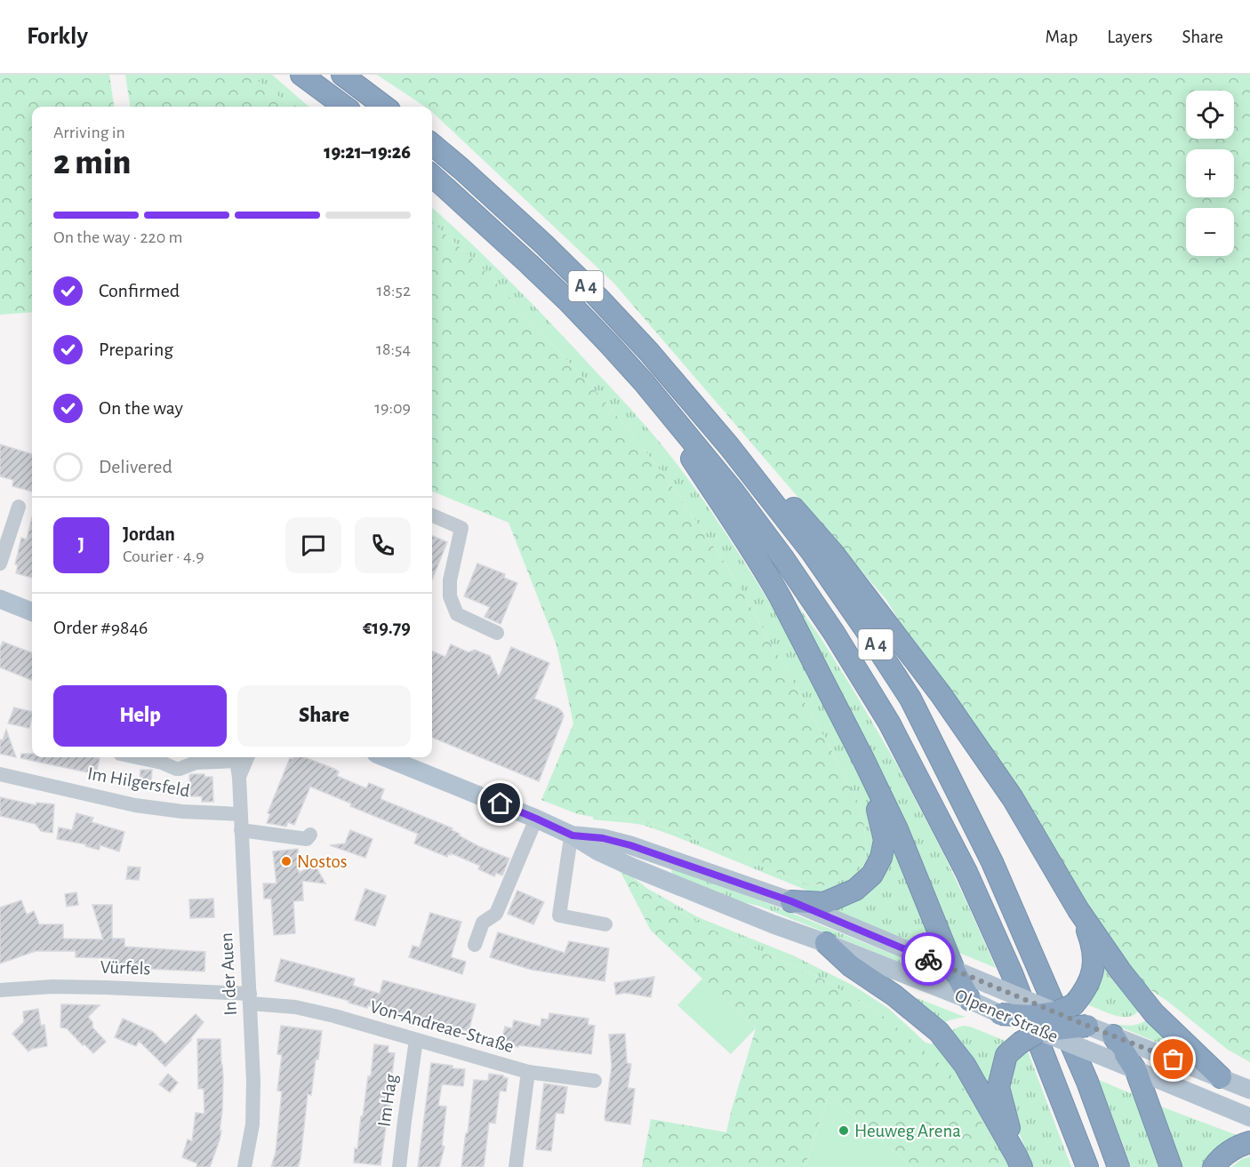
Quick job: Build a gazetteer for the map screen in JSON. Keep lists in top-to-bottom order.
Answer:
{
  "streets": {
    "highway": ["A 4"],
    "main road": ["Olpener Straße"],
    "street": [
      "Im Hilgersfeld",
      "Vürfels",
      "In der Auen",
      "Von-Andreae-Straße",
      "Im Hag"
    ]
  },
  "crossings": [
    ["Im Hilgersfeld", "In der Auen"],
    ["Vürfels", "In der Auen"],
    ["Vürfels", "Von-Andreae-Straße"],
    ["In der Auen", "Von-Andreae-Straße"],
    ["Von-Andreae-Straße", "Im Hag"]
  ],
  "places": ["Nostos", "Heuweg Arena"],
  "page": {
    "header": "Forkly",
    "nav": ["Map", "Layers", "Share"],
    "map_buttons": ["+", "−"],
    "heading": ["2 min", "Arriving in", "19:21–19:26"],
    "panel": [
      "Jordan",
      "Courier · 4.9",
      "Order #9846",
      "€19.79"
    ],
    "bar": "On the way · 220 m",
    "list": [
      ["Confirmed", "18:52"],
      ["Preparing", "18:54"],
      ["On the way", "19:09"],
      "Delivered"
    ],
    "round": "J",
    "buttons": ["Help", "Share"]
  }
}
